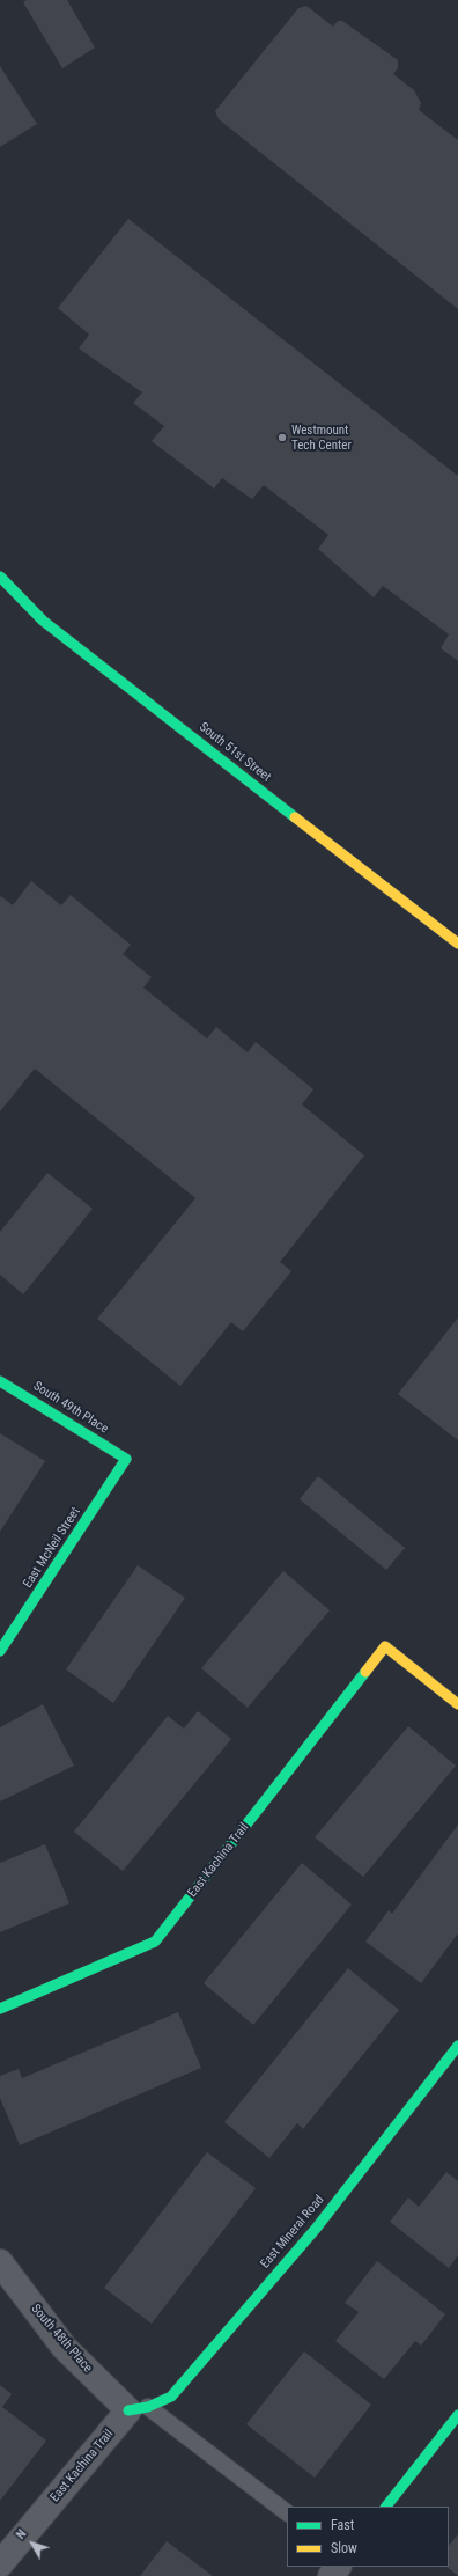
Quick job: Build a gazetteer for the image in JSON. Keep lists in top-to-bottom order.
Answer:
{
  "streets": {
    "street": [
      "South 51st Street",
      "South 49th Place",
      "East McNeil Street",
      "East Kachina Trail",
      "East Mineral Road",
      "South 48th Place"
    ]
  },
  "crossings": [
    ["South 49th Place", "East McNeil Street"],
    ["East Kachina Trail", "East Mineral Road"],
    ["East Kachina Trail", "South 48th Place"],
    ["East Mineral Road", "South 48th Place"]
  ],
  "places": ["Westmount Tech Center"],
  "legend": ["Fast", "Slow"],
  "north": "top left"
}
